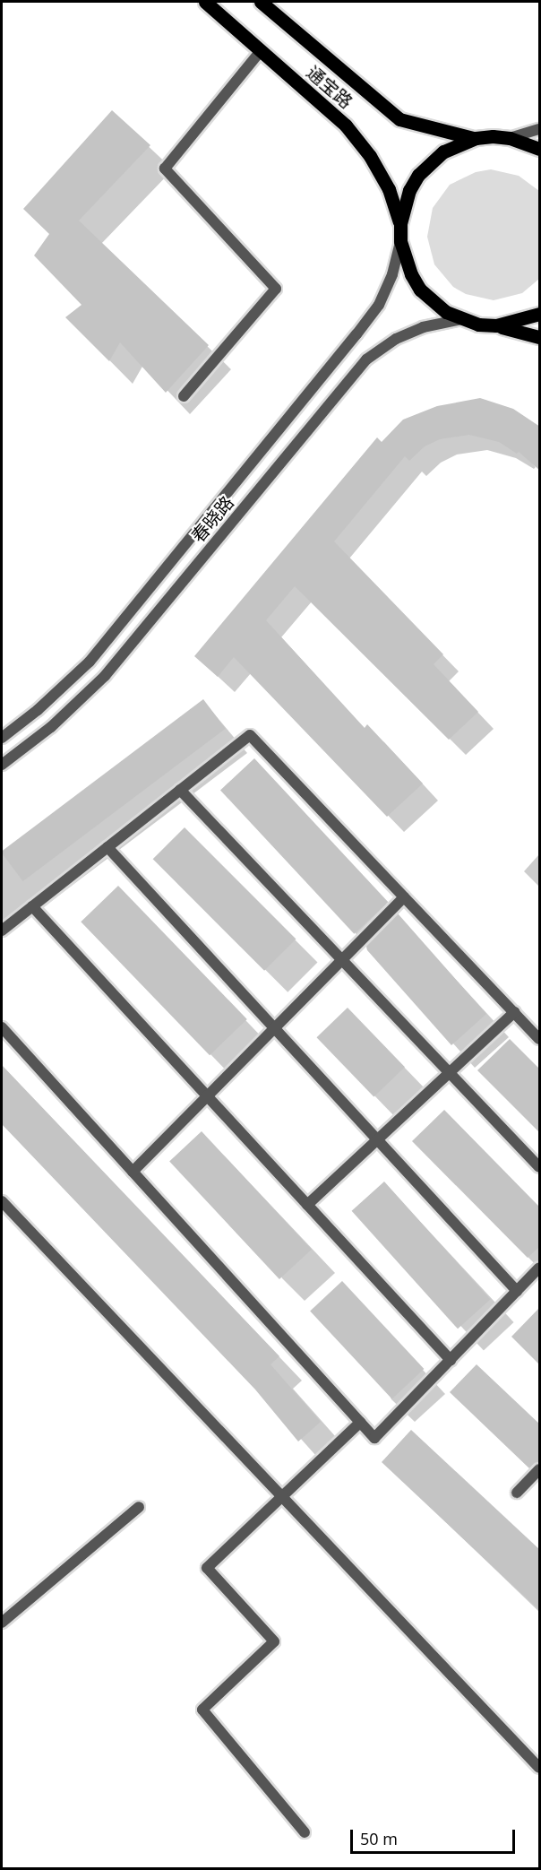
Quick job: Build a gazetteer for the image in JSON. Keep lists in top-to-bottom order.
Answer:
{
  "streets": {
    "main road": ["通宝路"],
    "street": ["春晓路"]
  },
  "scale_bar": "50 m"
}
